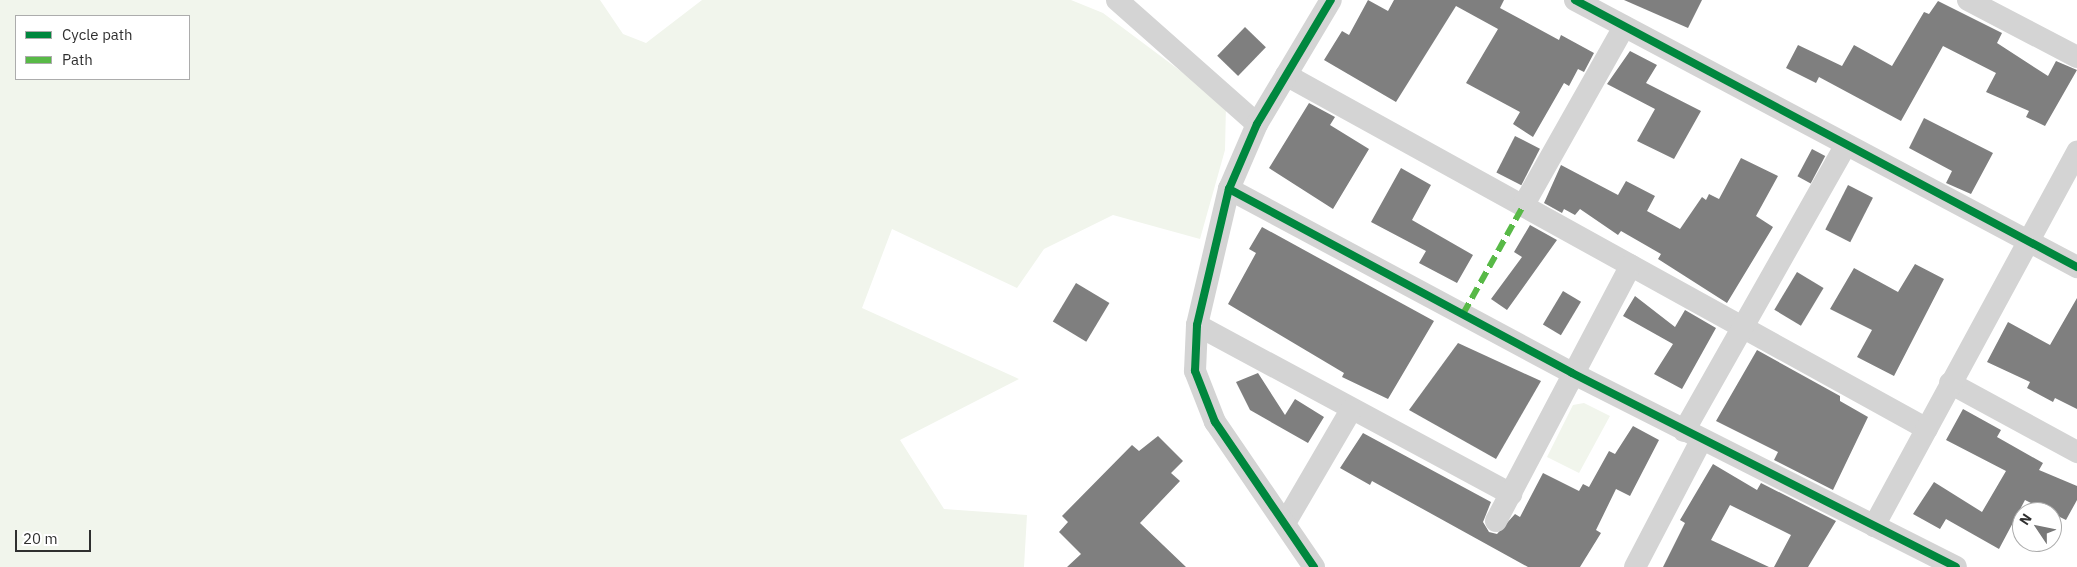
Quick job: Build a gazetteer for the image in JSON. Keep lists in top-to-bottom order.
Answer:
{
  "legend": ["Cycle path", "Path"],
  "scale_bar": "20 m",
  "north": "top left"
}
